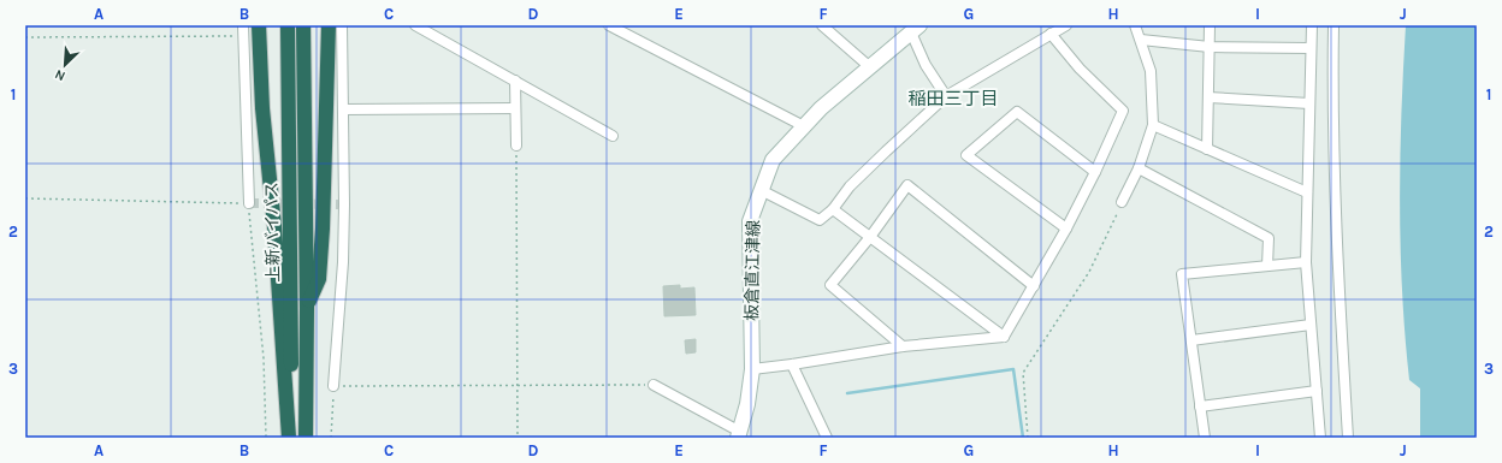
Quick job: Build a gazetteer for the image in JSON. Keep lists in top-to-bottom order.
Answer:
{
  "streets": {
    "highway": ["上新バイパス"],
    "main road": ["板倉直江津線"]
  },
  "districts": ["稲田三丁目"],
  "north": "bottom left",
  "grid": {
    "columns": [
      "A",
      "B",
      "C",
      "D",
      "E",
      "F",
      "G",
      "H",
      "I",
      "J"
    ],
    "rows": ["1", "2", "3"]
  }
}
